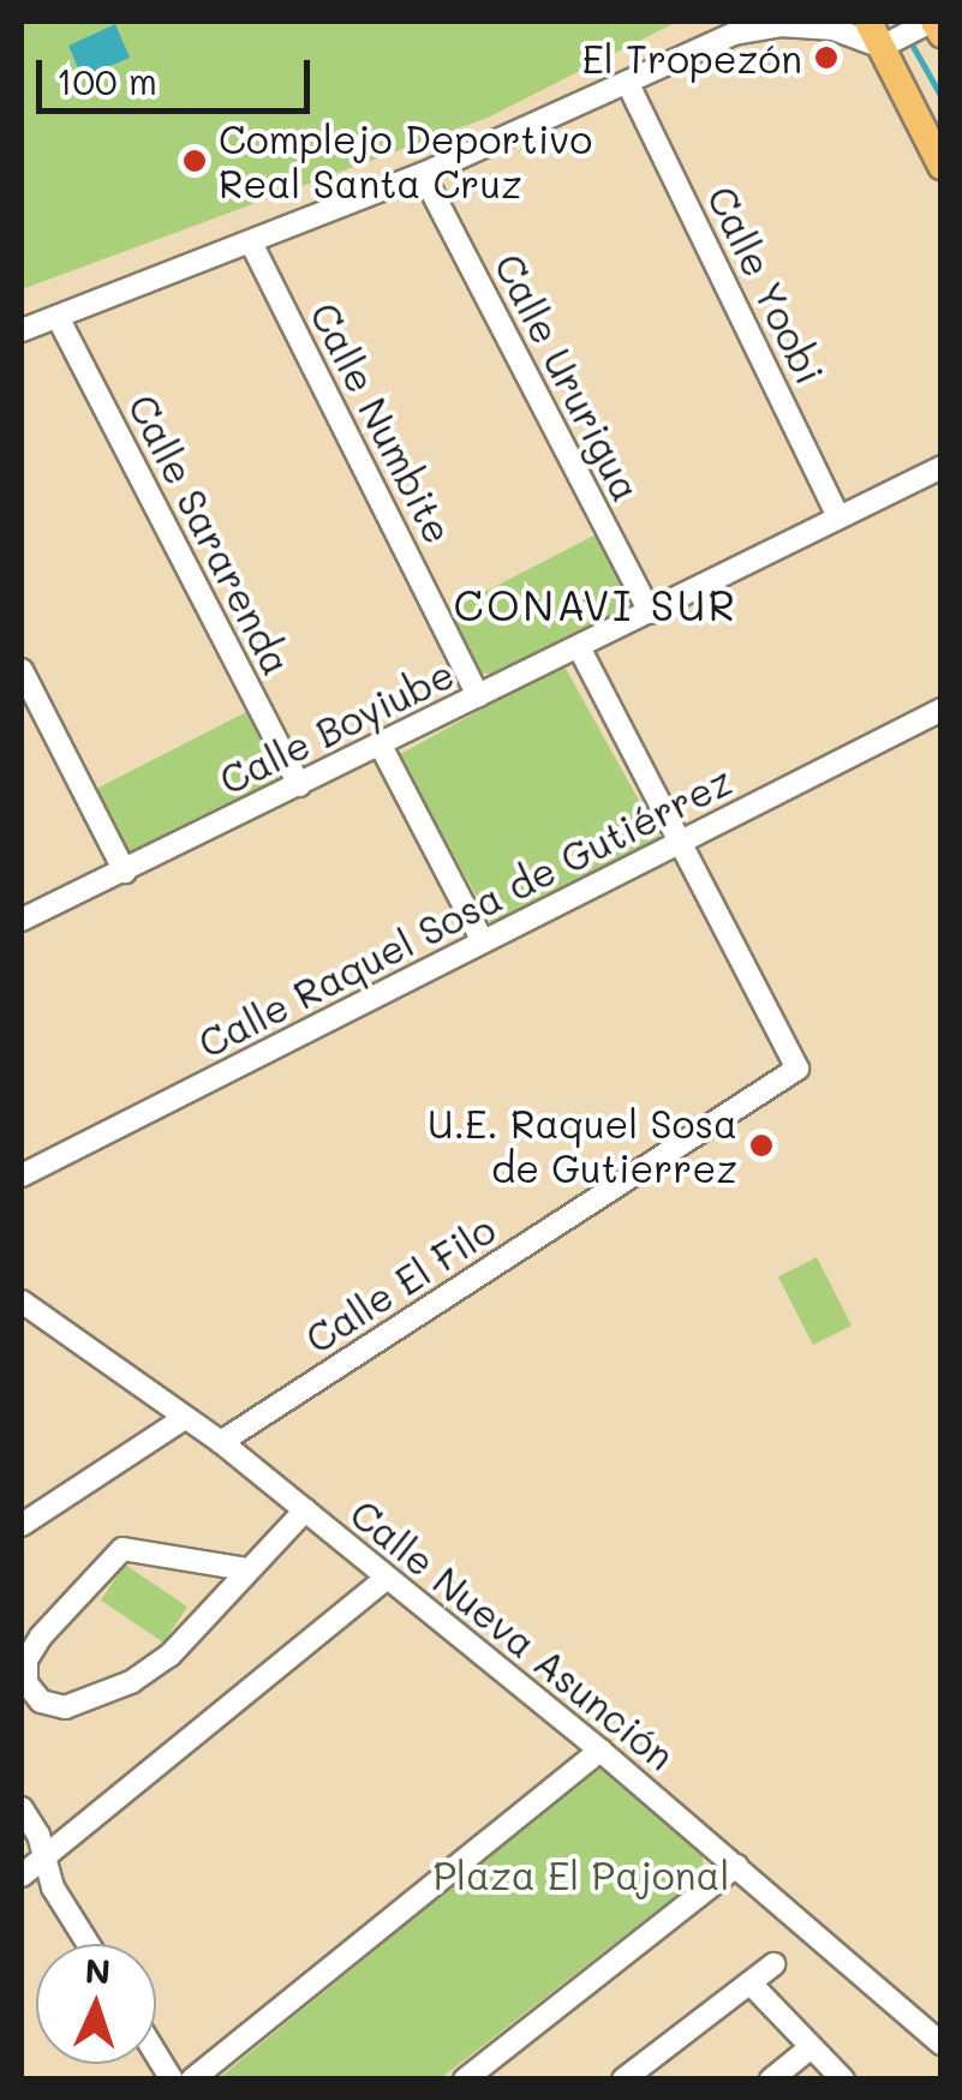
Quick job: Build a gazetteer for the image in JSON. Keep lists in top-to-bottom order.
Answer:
{
  "streets": {
    "street": [
      "Calle Yoobi",
      "Calle Ururigua",
      "Calle Numbite",
      "Calle Sararenda",
      "Calle Boyiube",
      "Calle Raquel Sosa de Gutiérrez",
      "Calle El Filo",
      "Calle Nueva Asunción"
    ]
  },
  "crossings": [
    ["Calle Yoobi", "Calle Boyiube"],
    ["Calle Ururigua", "Calle Boyiube"],
    ["Calle Numbite", "Calle Boyiube"],
    ["Calle Sararenda", "Calle Boyiube"],
    ["Calle Raquel Sosa de Gutiérrez", "Calle El Filo"],
    ["Calle El Filo", "Calle Nueva Asunción"]
  ],
  "districts": ["CONAVI SUR"],
  "parks": ["Plaza El Pajonal"],
  "places": ["El Tropezón", "Complejo Deportivo Real Santa Cruz", "U.E. Raquel Sosa de Gutierrez"],
  "scale_bar": "100 m",
  "north": "top"
}
